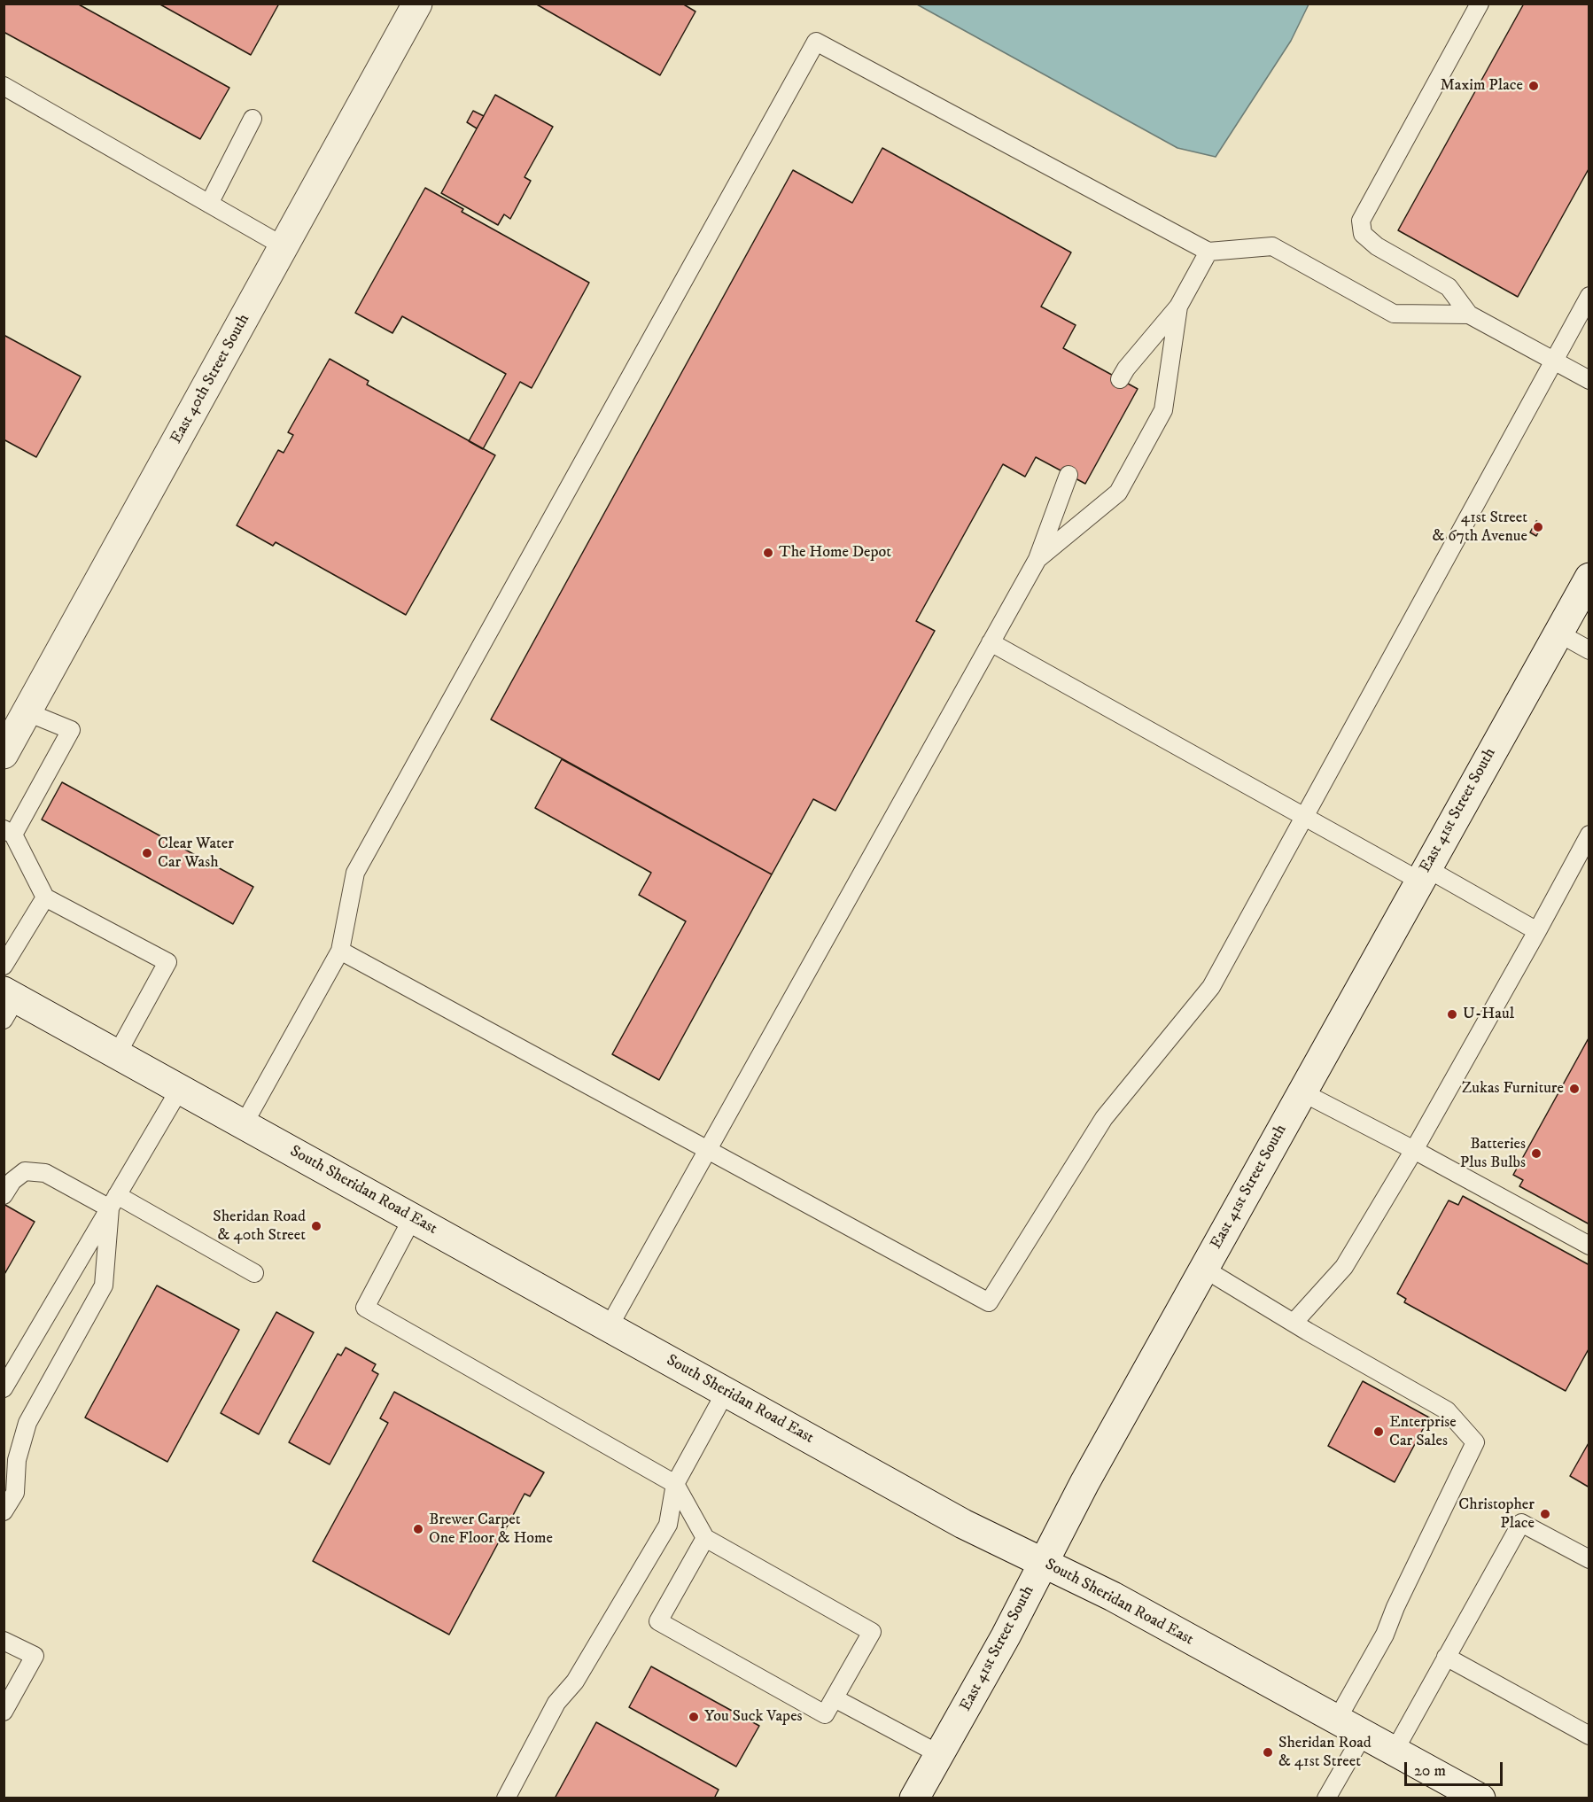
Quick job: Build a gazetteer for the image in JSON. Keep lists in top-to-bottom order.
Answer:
{
  "streets": {
    "main road": ["East 40th Street South", "East 41st Street South", "South Sheridan Road East"]
  },
  "crossings": [
    ["East 41st Street South", "South Sheridan Road East"]
  ],
  "places": [
    "Maxim Place",
    "41st Street & 67th Avenue",
    "The Home Depot",
    "Clear Water Car Wash",
    "U-Haul",
    "Zukas Furniture",
    "Batteries Plus Bulbs",
    "Sheridan Road & 40th Street",
    "Enterprise Car Sales",
    "Christopher Place",
    "Brewer Carpet One Floor & Home",
    "You Suck Vapes",
    "Sheridan Road & 41st Street"
  ],
  "scale_bar": "20 m"
}
